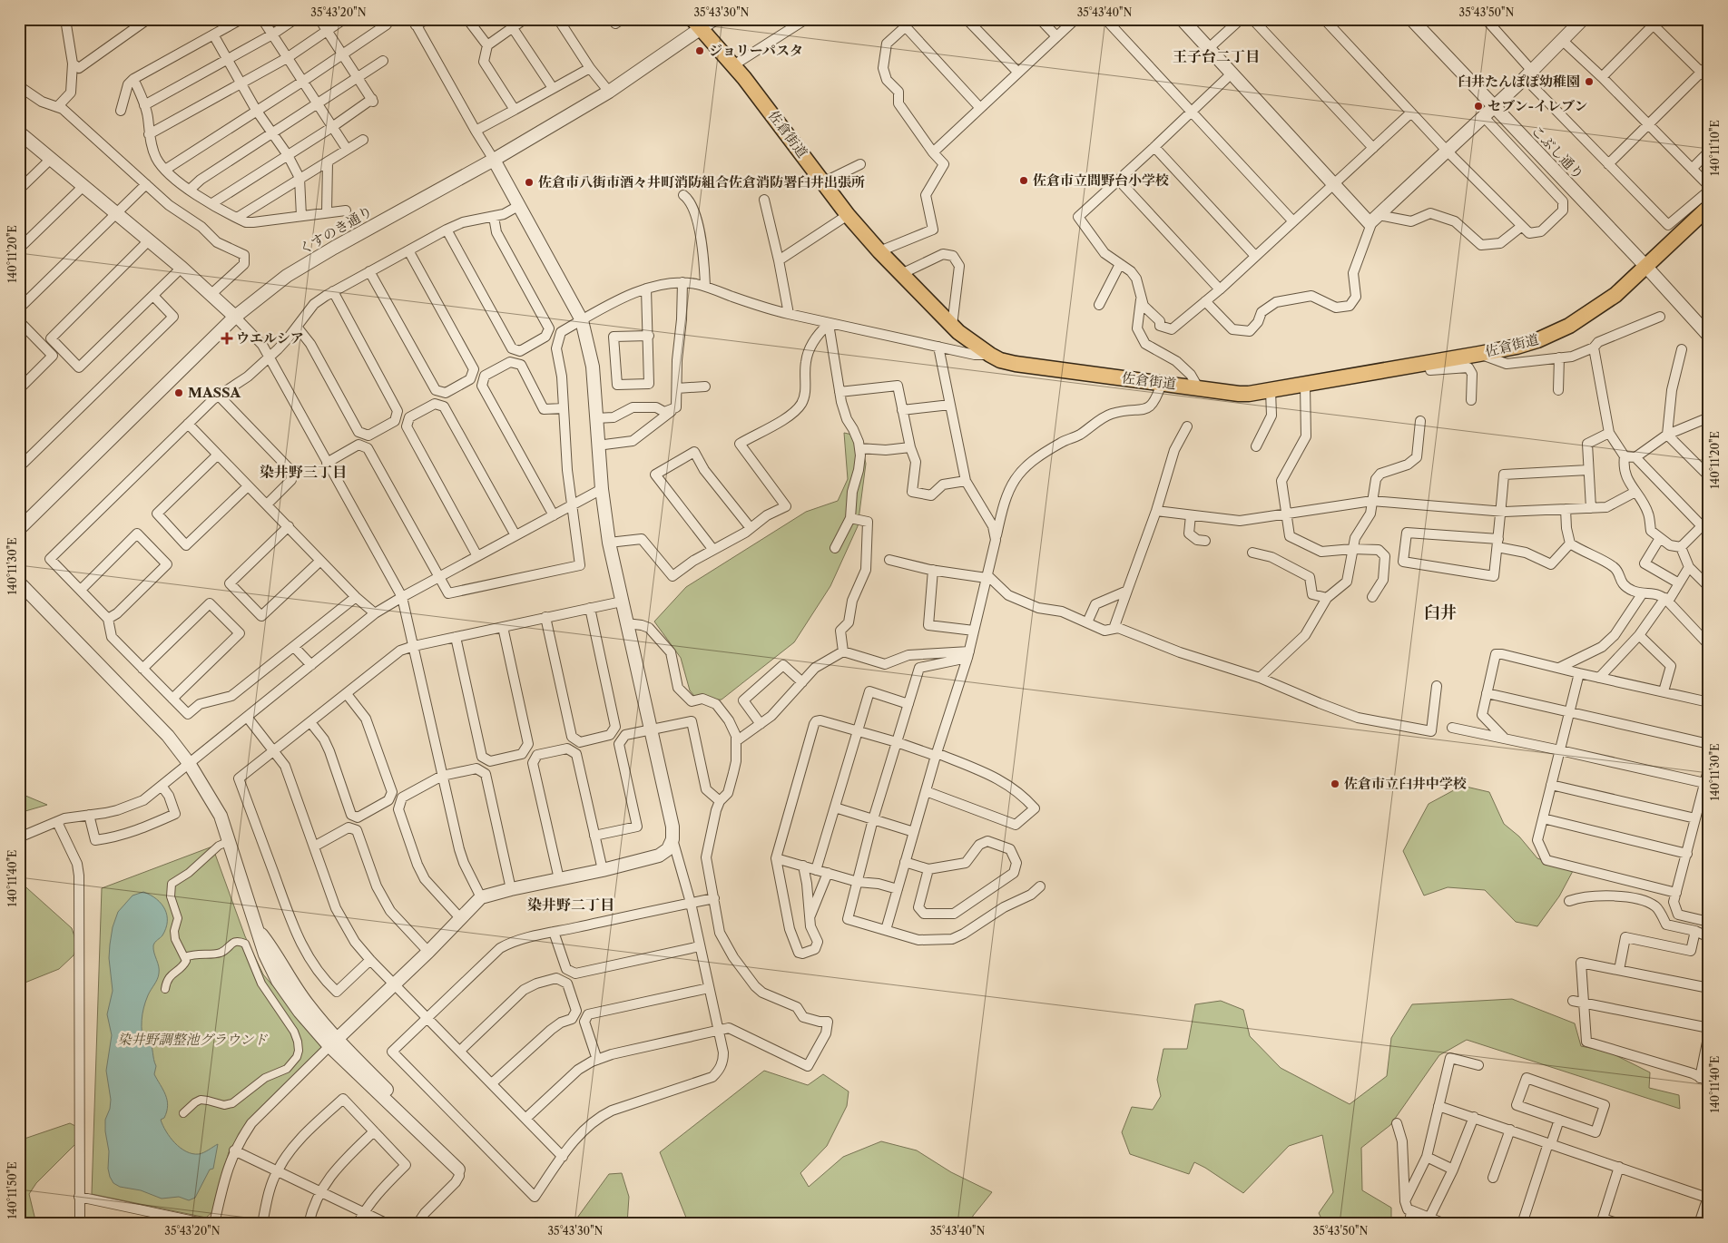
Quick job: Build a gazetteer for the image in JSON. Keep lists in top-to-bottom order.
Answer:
{
  "streets": {
    "main road": ["佐倉街道"],
    "street": ["こぶし通り", "くすのき通り"]
  },
  "crossings": [
    ["佐倉街道", "こぶし通り"],
    ["佐倉街道", "くすのき通り"]
  ],
  "districts": [
    "王子台二丁目",
    "染井野三丁目",
    "臼井",
    "染井野二丁目"
  ],
  "parks": ["染井野調整池グラウンド"],
  "places": {
    "other": [
      "ジョリーパスタ",
      "臼井たんぽぽ幼稚園",
      "セブン-イレブン",
      "佐倉市立間野台小学校",
      "佐倉市八街市酒々井町消防組合佐倉消防署臼井出張所",
      "MASSA",
      "佐倉市立臼井中学校"
    ],
    "health": ["ウエルシア"]
  },
  "coordinates": [
    "35°43'20\"N",
    "35°43'30\"N",
    "35°43'40\"N",
    "35°43'50\"N",
    "140°11'10\"E",
    "140°11'20\"E",
    "140°11'30\"E",
    "140°11'40\"E",
    "140°11'50\"E"
  ]
}
